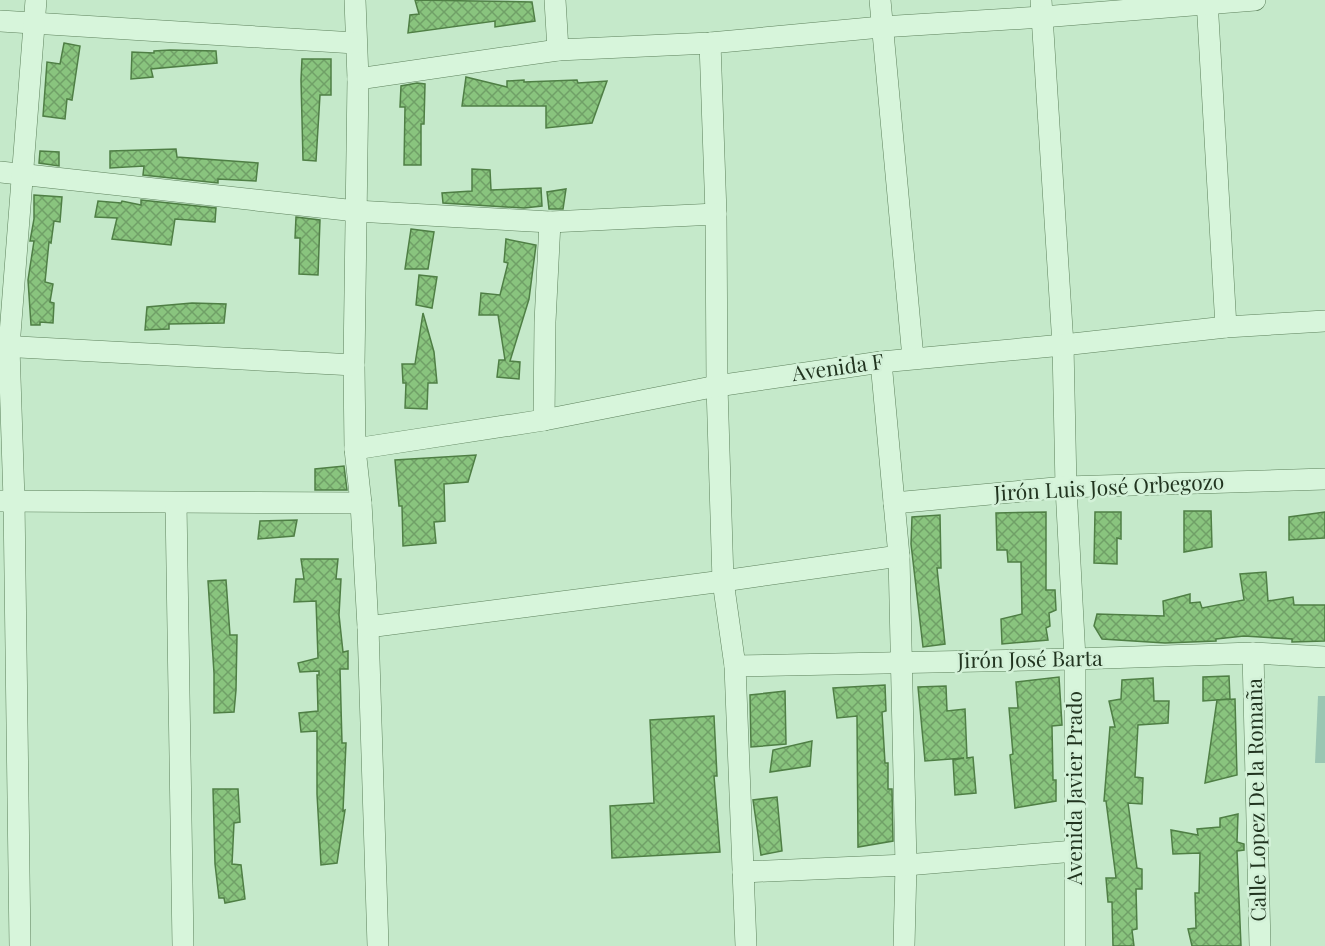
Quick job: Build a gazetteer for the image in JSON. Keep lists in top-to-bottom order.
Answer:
{
  "streets": {
    "street": [
      "Avenida F",
      "Jirón Luis José Orbegozo",
      "Jirón José Barta",
      "Avenida Javier Prado",
      "Calle Lopez De la Romaña"
    ]
  },
  "crossings": [
    ["Avenida F", "Avenida Javier Prado"],
    ["Jirón Luis José Orbegozo", "Avenida Javier Prado"],
    ["Jirón José Barta", "Avenida Javier Prado"],
    ["Jirón José Barta", "Calle Lopez De la Romaña"]
  ]
}
